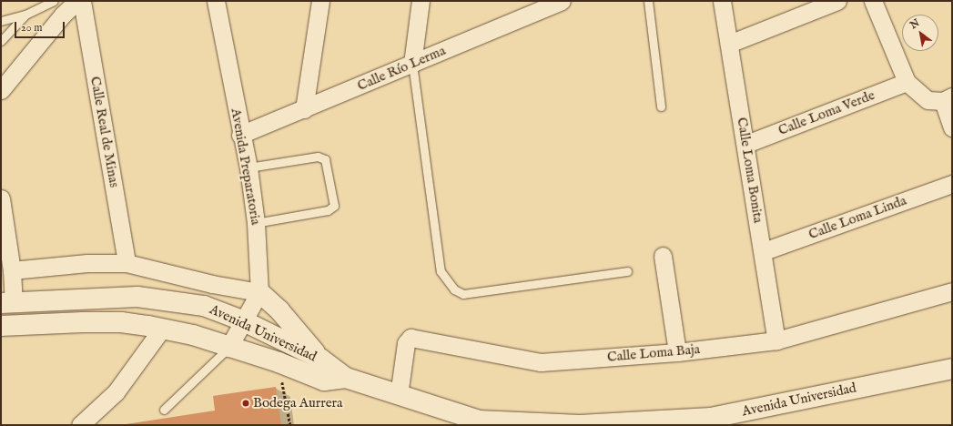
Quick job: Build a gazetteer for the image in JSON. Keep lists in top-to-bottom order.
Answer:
{
  "streets": {
    "street": [
      "Calle Río Lerma",
      "Calle Loma Verde",
      "Calle Real de Minas",
      "Avenida Preparatoria",
      "Calle Loma Bonita",
      "Calle Loma Linda",
      "Avenida Universidad",
      "Calle Loma Baja"
    ]
  },
  "crossings": [
    ["Calle Río Lerma", "Avenida Preparatoria"],
    ["Calle Loma Verde", "Calle Loma Bonita"],
    ["Calle Loma Bonita", "Calle Loma Linda"],
    ["Calle Loma Bonita", "Calle Loma Baja"],
    ["Avenida Universidad", "Calle Loma Baja"]
  ],
  "places": ["Bodega Aurrera"],
  "scale_bar": "20 m",
  "north": "top left"
}
